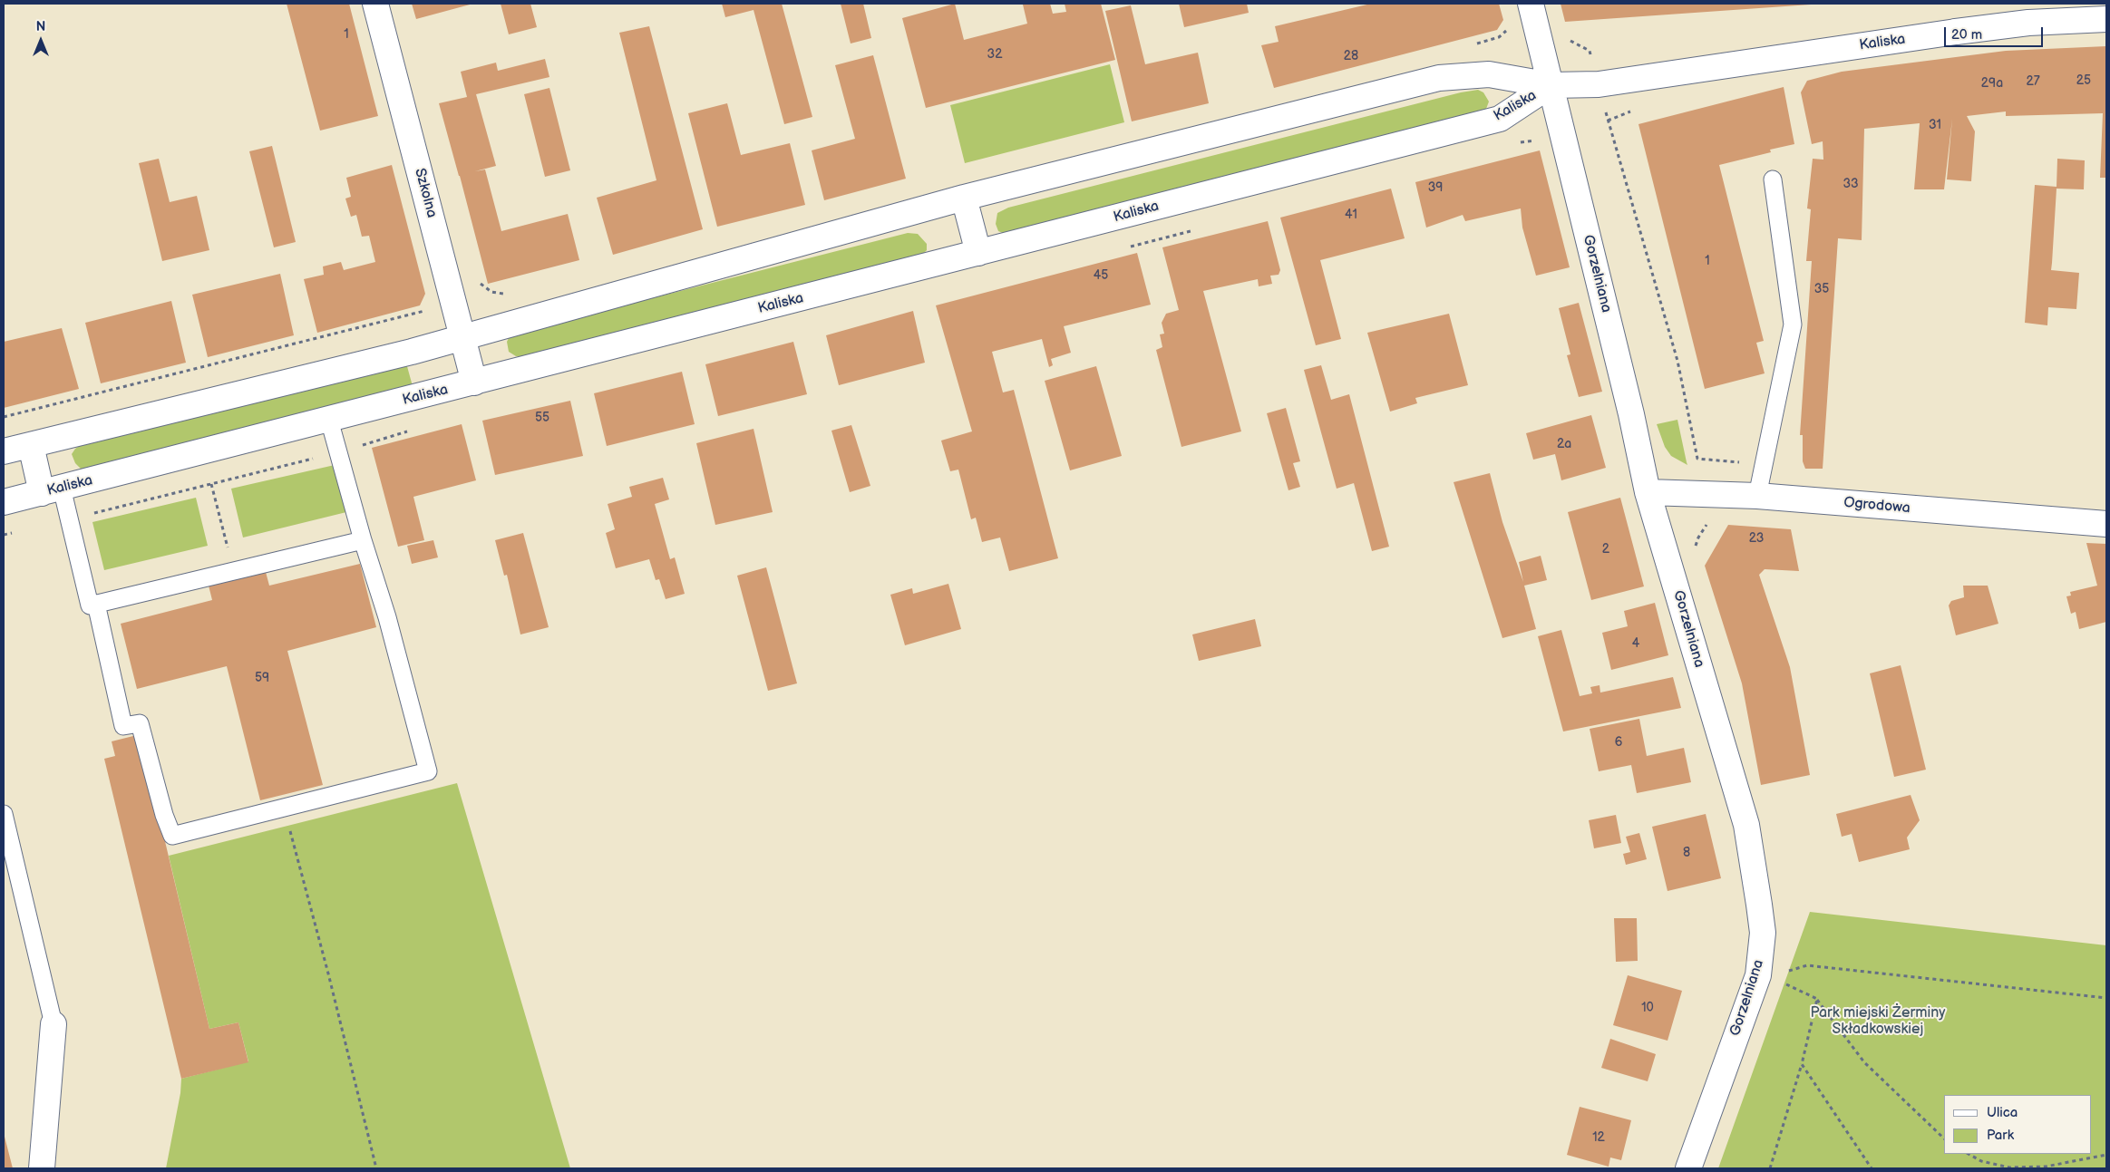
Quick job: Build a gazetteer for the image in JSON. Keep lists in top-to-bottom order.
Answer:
{
  "streets": {
    "street": [
      "Kaliska",
      "Szkolna",
      "Gorzelniana",
      "Ogrodowa"
    ]
  },
  "crossings": [
    ["Kaliska", "Szkolna"],
    ["Kaliska", "Gorzelniana"],
    ["Gorzelniana", "Ogrodowa"]
  ],
  "parks": ["Park miejski Żerminy Składkowskiej"],
  "house_numbers": [
    "1",
    "32",
    "28",
    "25",
    "27",
    "29a",
    "31",
    "33",
    "39",
    "41",
    "1",
    "45",
    "35",
    "55",
    "2a",
    "23",
    "2",
    "4",
    "59",
    "6",
    "8",
    "10",
    "12"
  ],
  "legend": ["Ulica", "Park"],
  "scale_bar": "20 m",
  "north": "top"
}
